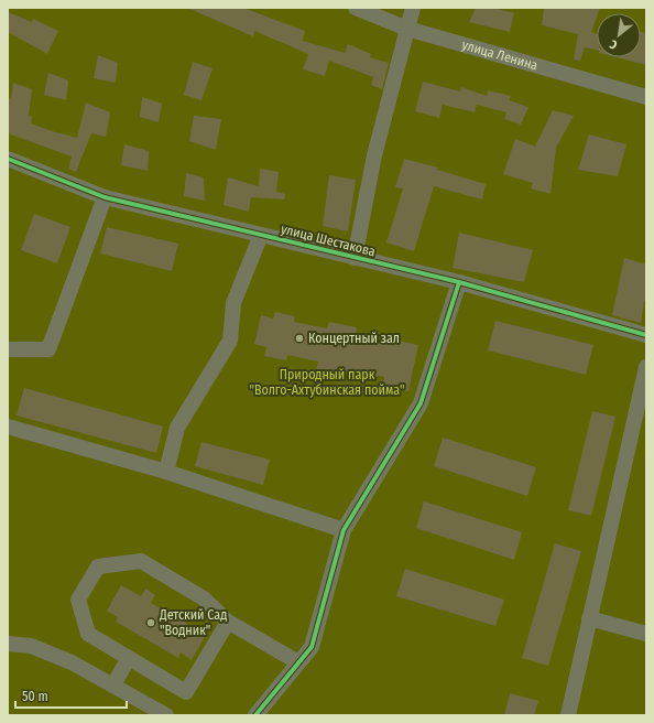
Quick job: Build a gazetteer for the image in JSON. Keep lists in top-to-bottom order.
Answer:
{
  "streets": {
    "street": ["улица Ленина", "улица Шестакова"]
  },
  "parks": ["Природный парк \"Волго-Ахтубинская пойма\""],
  "places": ["Концертный зал", "Детский Сад \"Водник\""],
  "scale_bar": "50 m",
  "north": "bottom left"
}
